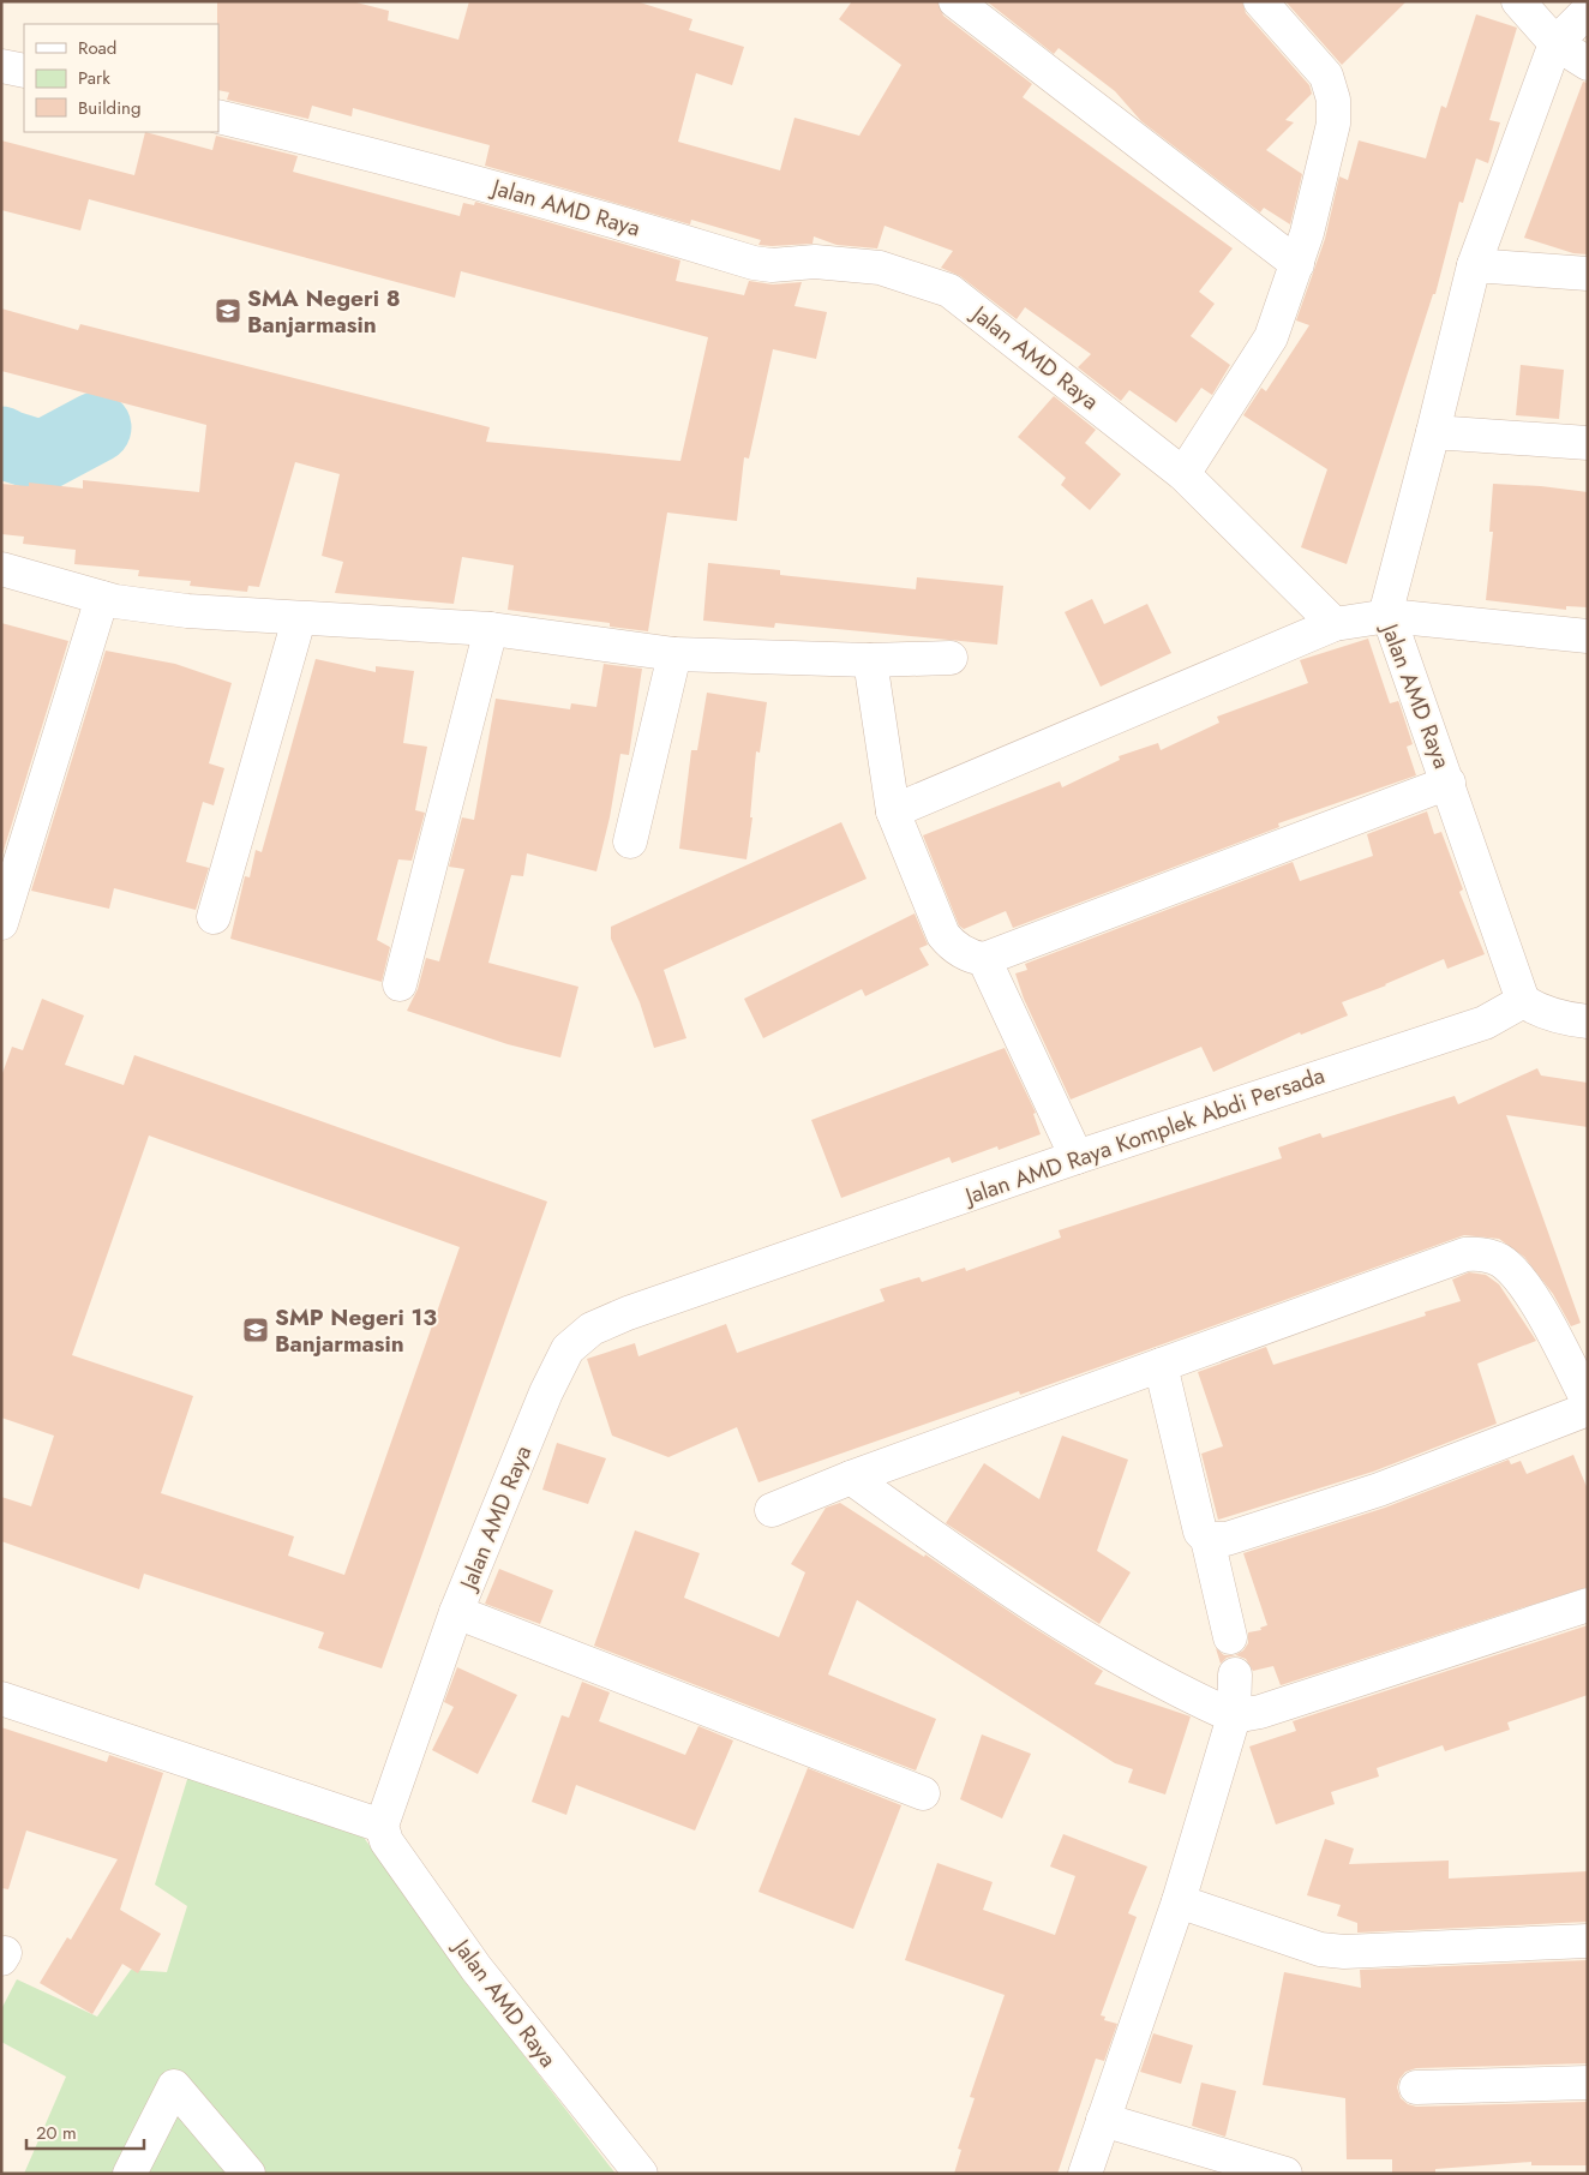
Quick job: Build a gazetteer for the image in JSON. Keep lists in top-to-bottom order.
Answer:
{
  "streets": {
    "street": ["Jalan AMD Raya", "Jalan AMD Raya Komplek Abdi Persada"]
  },
  "crossings": [
    ["Jalan AMD Raya", "Jalan AMD Raya Komplek Abdi Persada"]
  ],
  "places": {
    "school or university": ["SMA Negeri 8 Banjarmasin", "SMP Negeri 13 Banjarmasin"]
  },
  "legend": ["Road", "Park", "Building"],
  "scale_bar": "20 m"
}
